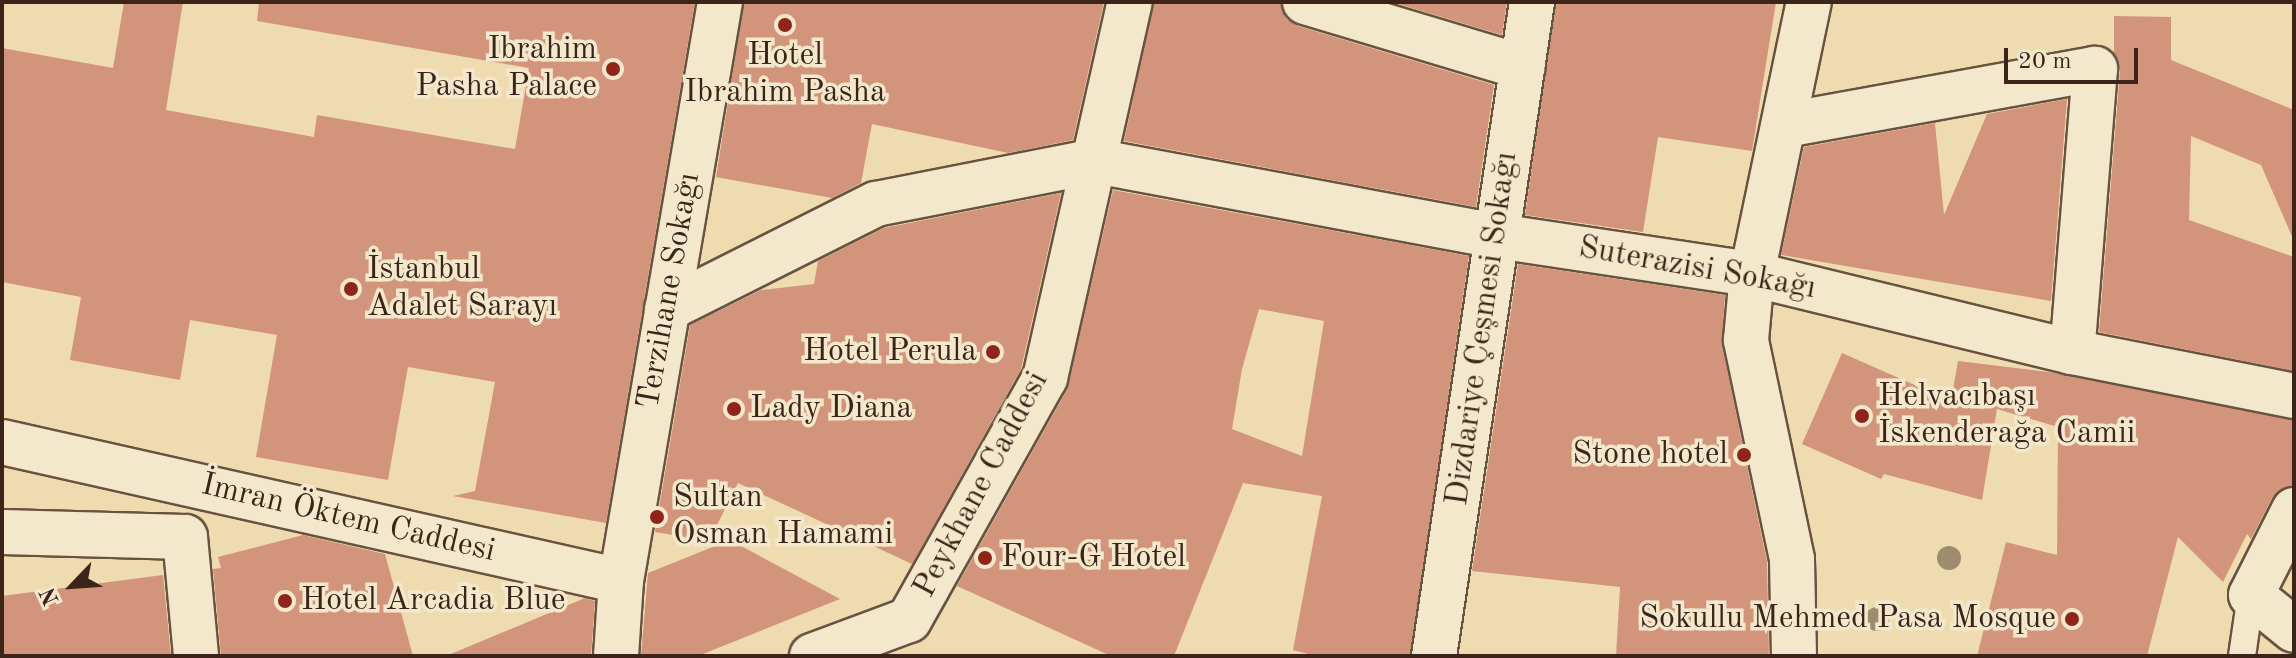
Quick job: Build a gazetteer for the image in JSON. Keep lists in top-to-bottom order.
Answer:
{
  "streets": {
    "street": [
      "Suterazisi Sokağı",
      "Terzihane Sokağı",
      "Dizdariye Çeşmesi Sokağı",
      "Peykhane Caddesi",
      "İmran Öktem Caddesi"
    ]
  },
  "crossings": [
    ["Suterazisi Sokağı", "Dizdariye Çeşmesi Sokağı"],
    ["Suterazisi Sokağı", "Peykhane Caddesi"],
    ["Terzihane Sokağı", "İmran Öktem Caddesi"]
  ],
  "places": [
    "Hotel Ibrahim Pasha",
    "Ibrahim Pasha Palace",
    "İstanbul Adalet Sarayı",
    "Hotel Perula",
    "Lady Diana",
    "Helvacıbaşı İskenderağa Camii",
    "Stone hotel",
    "Sultan Osman Hamami",
    "Four-G Hotel",
    "Hotel Arcadia Blue",
    "Sokullu Mehmed Pasa Mosque"
  ],
  "scale_bar": "20 m",
  "north": "bottom left"
}
